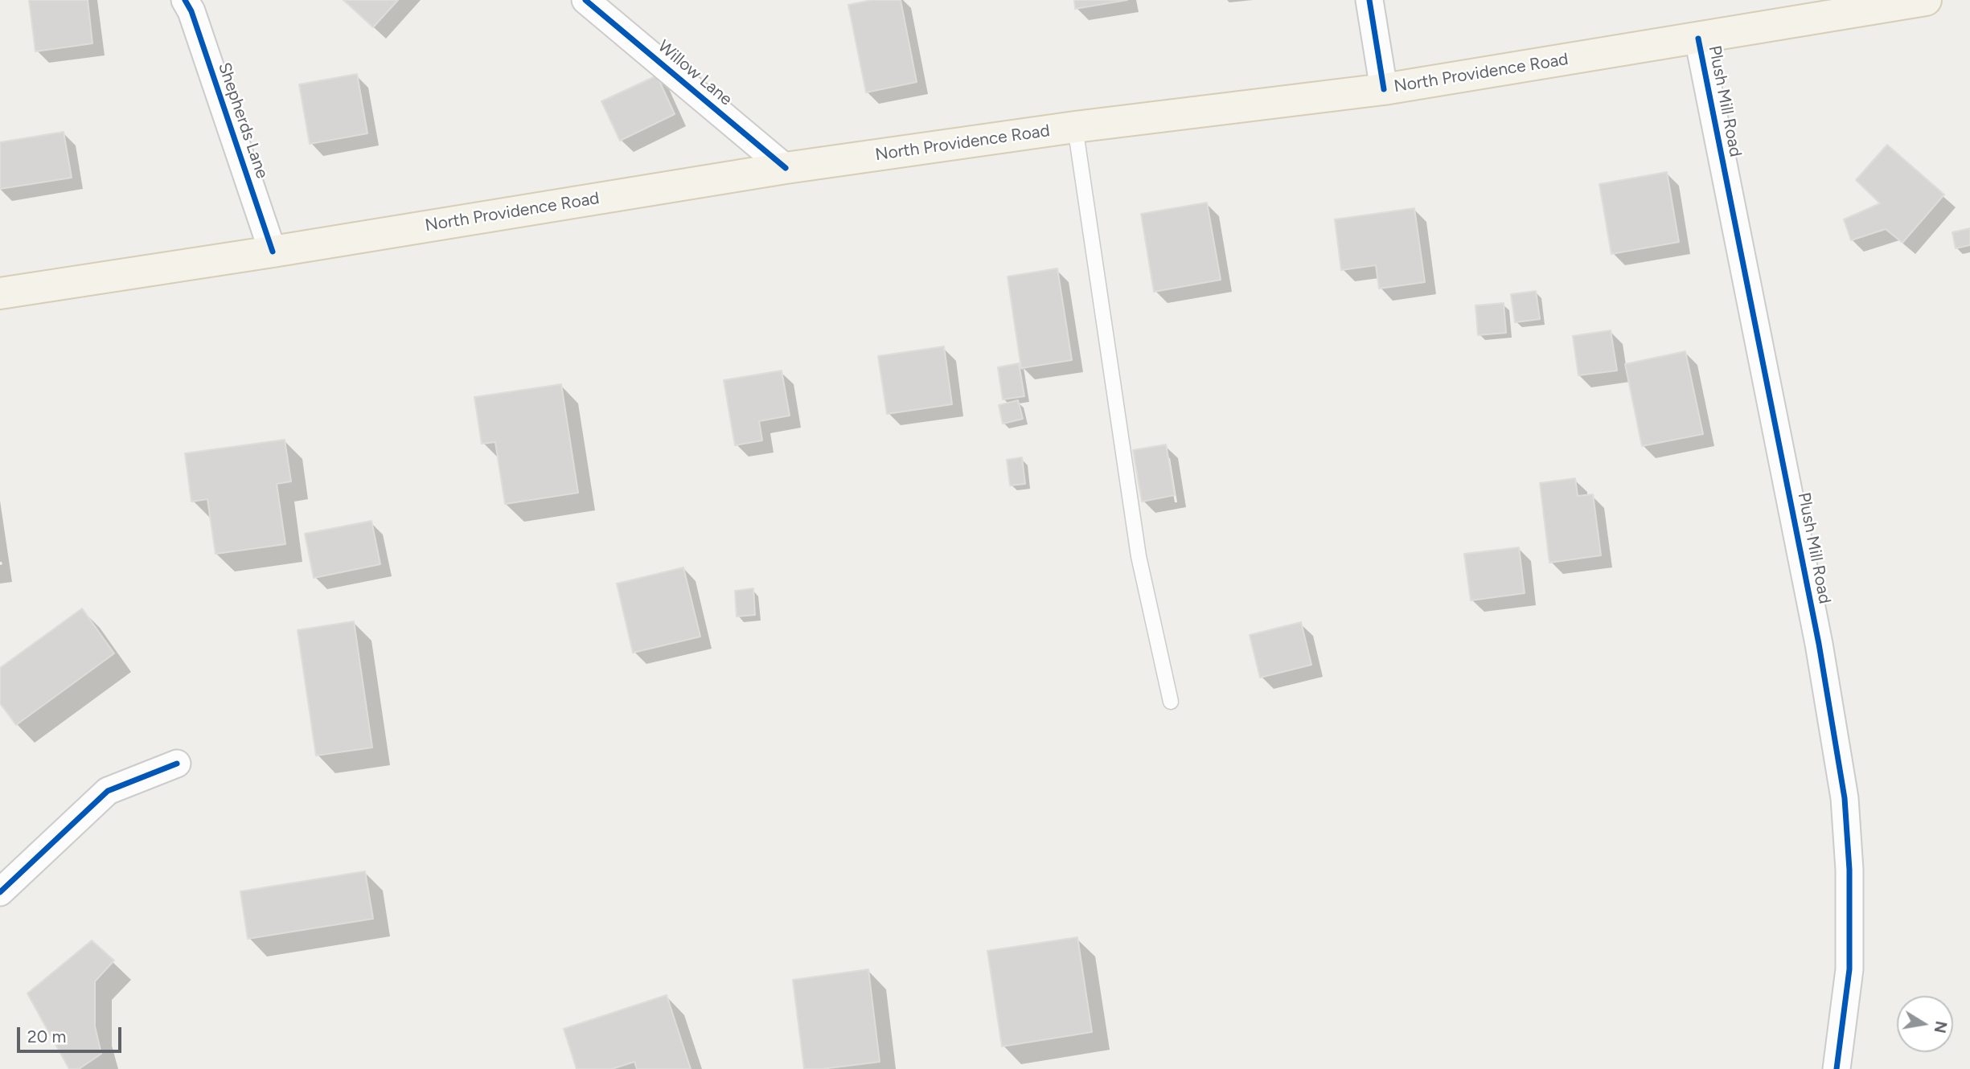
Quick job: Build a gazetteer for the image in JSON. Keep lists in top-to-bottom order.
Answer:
{
  "streets": {
    "main road": ["North Providence Road"],
    "street": ["Willow Lane", "Plush Mill Road", "Shepherds Lane"]
  },
  "crossings": [
    ["Willow Lane", "North Providence Road"],
    ["North Providence Road", "Plush Mill Road"],
    ["North Providence Road", "Shepherds Lane"]
  ],
  "scale_bar": "20 m",
  "north": "right"
}
